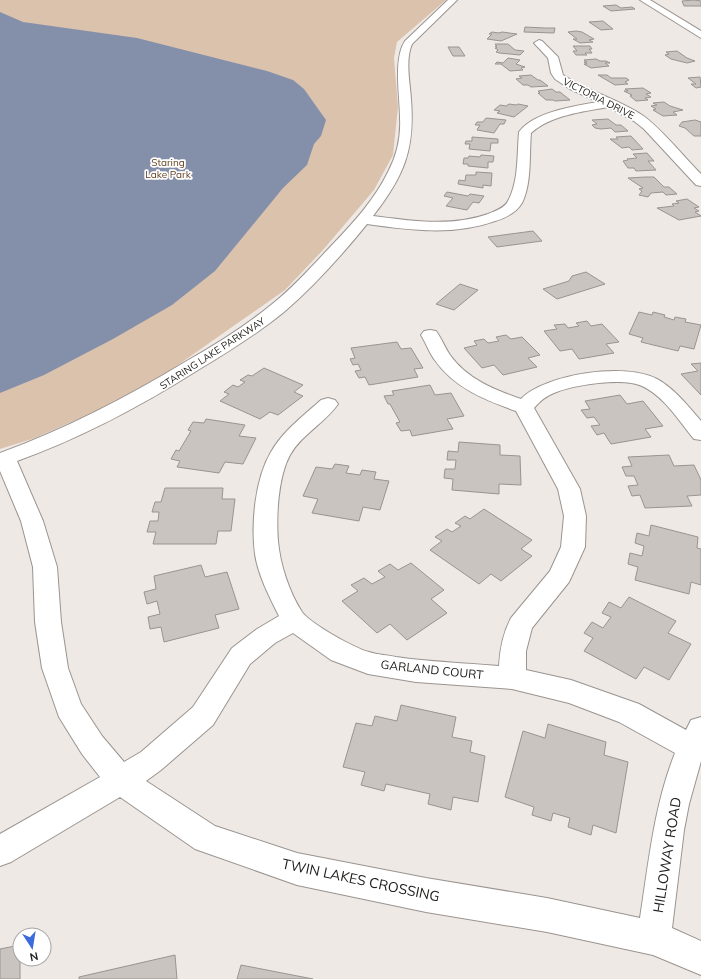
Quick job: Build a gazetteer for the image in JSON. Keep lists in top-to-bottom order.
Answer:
{
  "streets": {
    "street": [
      "VICTORIA DRIVE",
      "STARING LAKE PARKWAY",
      "GARLAND COURT",
      "HILLOWAY ROAD",
      "TWIN LAKES CROSSING"
    ]
  },
  "crossings": [
    ["STARING LAKE PARKWAY", "TWIN LAKES CROSSING"],
    ["GARLAND COURT", "HILLOWAY ROAD"],
    ["HILLOWAY ROAD", "TWIN LAKES CROSSING"]
  ],
  "parks": ["Staring Lake Park"],
  "north": "bottom"
}
